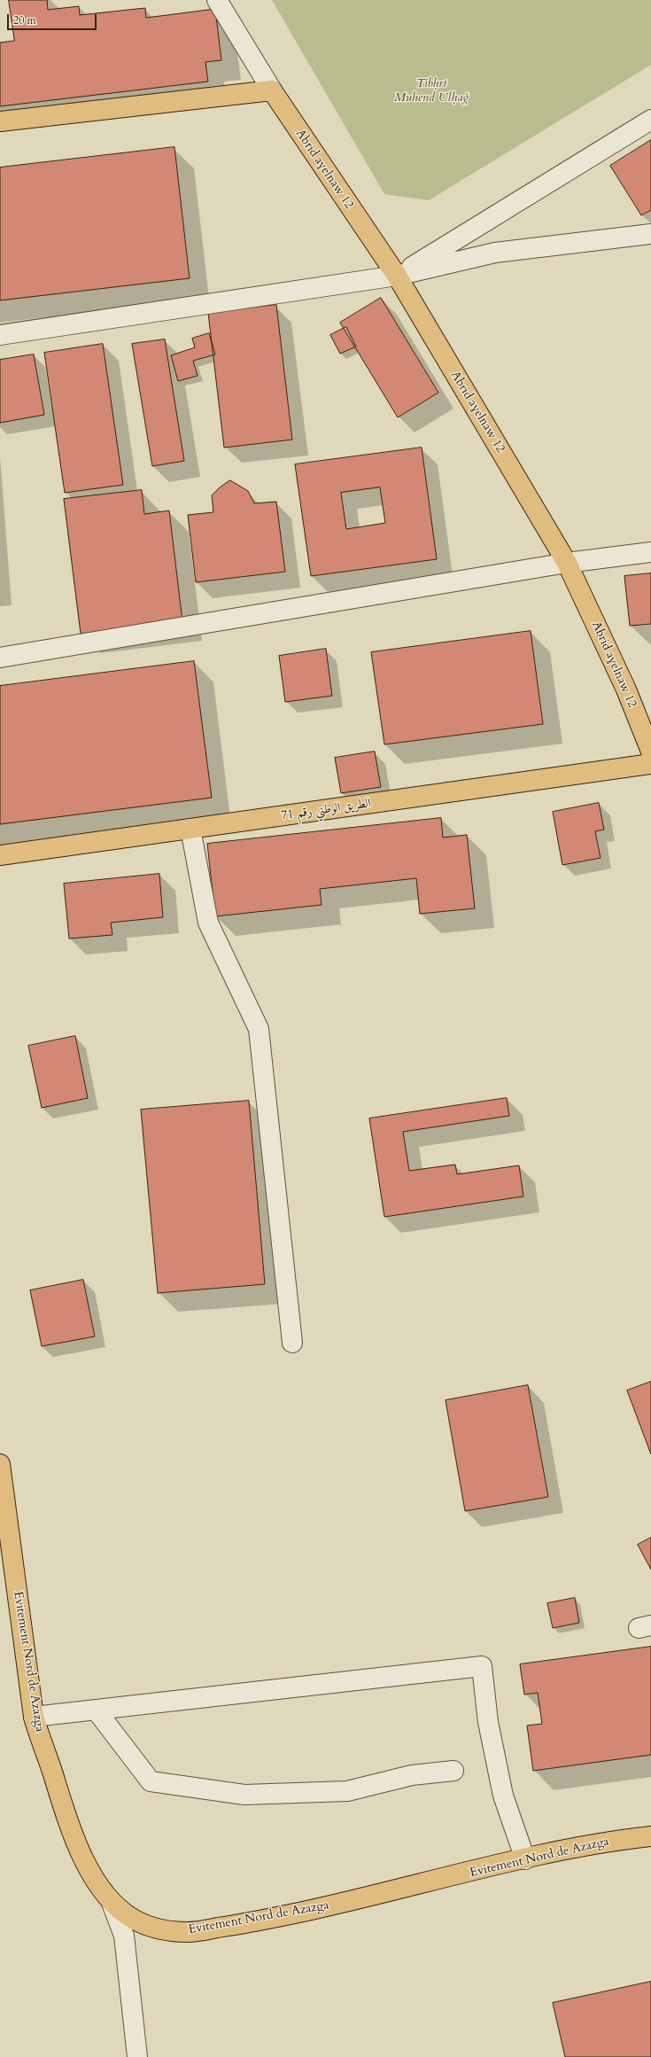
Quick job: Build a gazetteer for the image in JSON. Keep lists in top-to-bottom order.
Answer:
{
  "streets": {
    "main road": ["Abrid aɣelnaw 12", "الطريق الوطني رقم 71", "Evitement Nord de Azazga"]
  },
  "parks": ["Tibḥrt Muhend Ulḥaǧ"],
  "scale_bar": "20 m"
}
